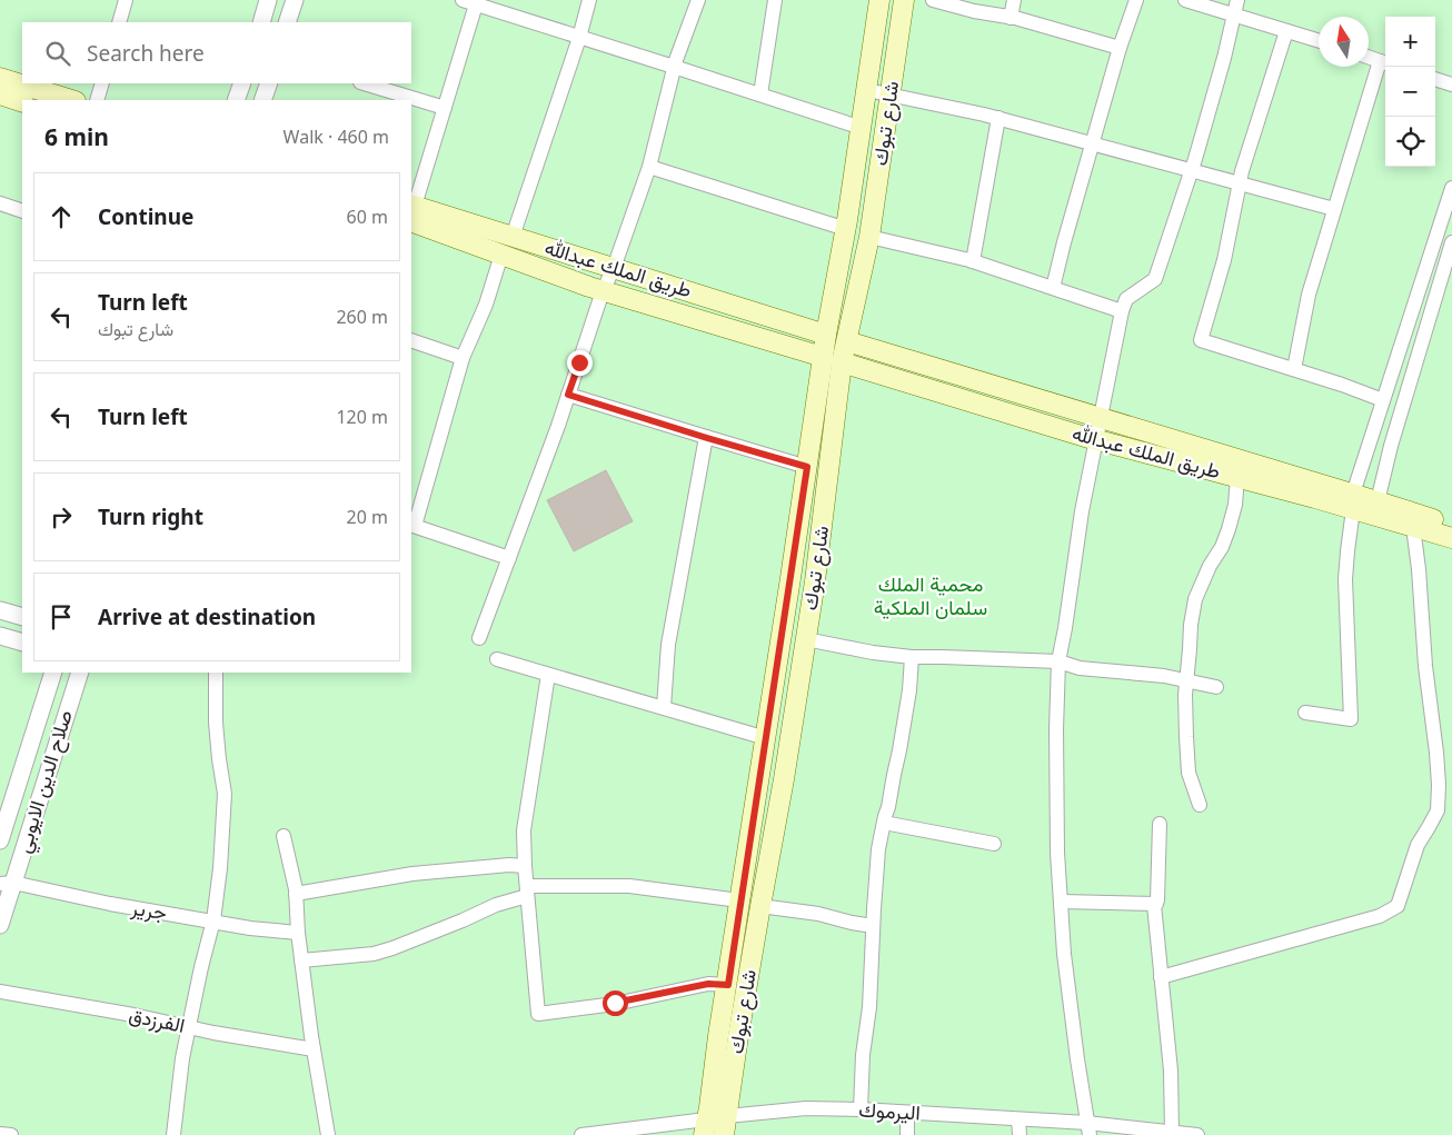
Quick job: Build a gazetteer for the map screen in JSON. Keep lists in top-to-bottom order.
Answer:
{
  "streets": {
    "main road": ["شارع تبوك", "طريق الملك عبدالله"],
    "street": [
      "صلاح الدين الايوبي",
      "جرير",
      "الفرزدق",
      "اليرموك"
    ]
  },
  "crossings": [
    ["شارع تبوك", "طريق الملك عبدالله"],
    ["شارع تبوك", "اليرموك"],
    ["صلاح الدين الايوبي", "جرير"]
  ],
  "parks": ["محمية الملك سلمان الملكية"],
  "north": "top",
  "page": {
    "map_buttons": ["+", "−"],
    "search": "Search here",
    "heading": ["6 min", "Walk · 460 m"],
    "list": [
      ["Continue", "60 m"],
      ["Turn left", "شارع تبوك", "260 m"],
      ["Turn left", "120 m"],
      ["Turn right", "20 m"],
      "Arrive at destination"
    ]
  }
}
